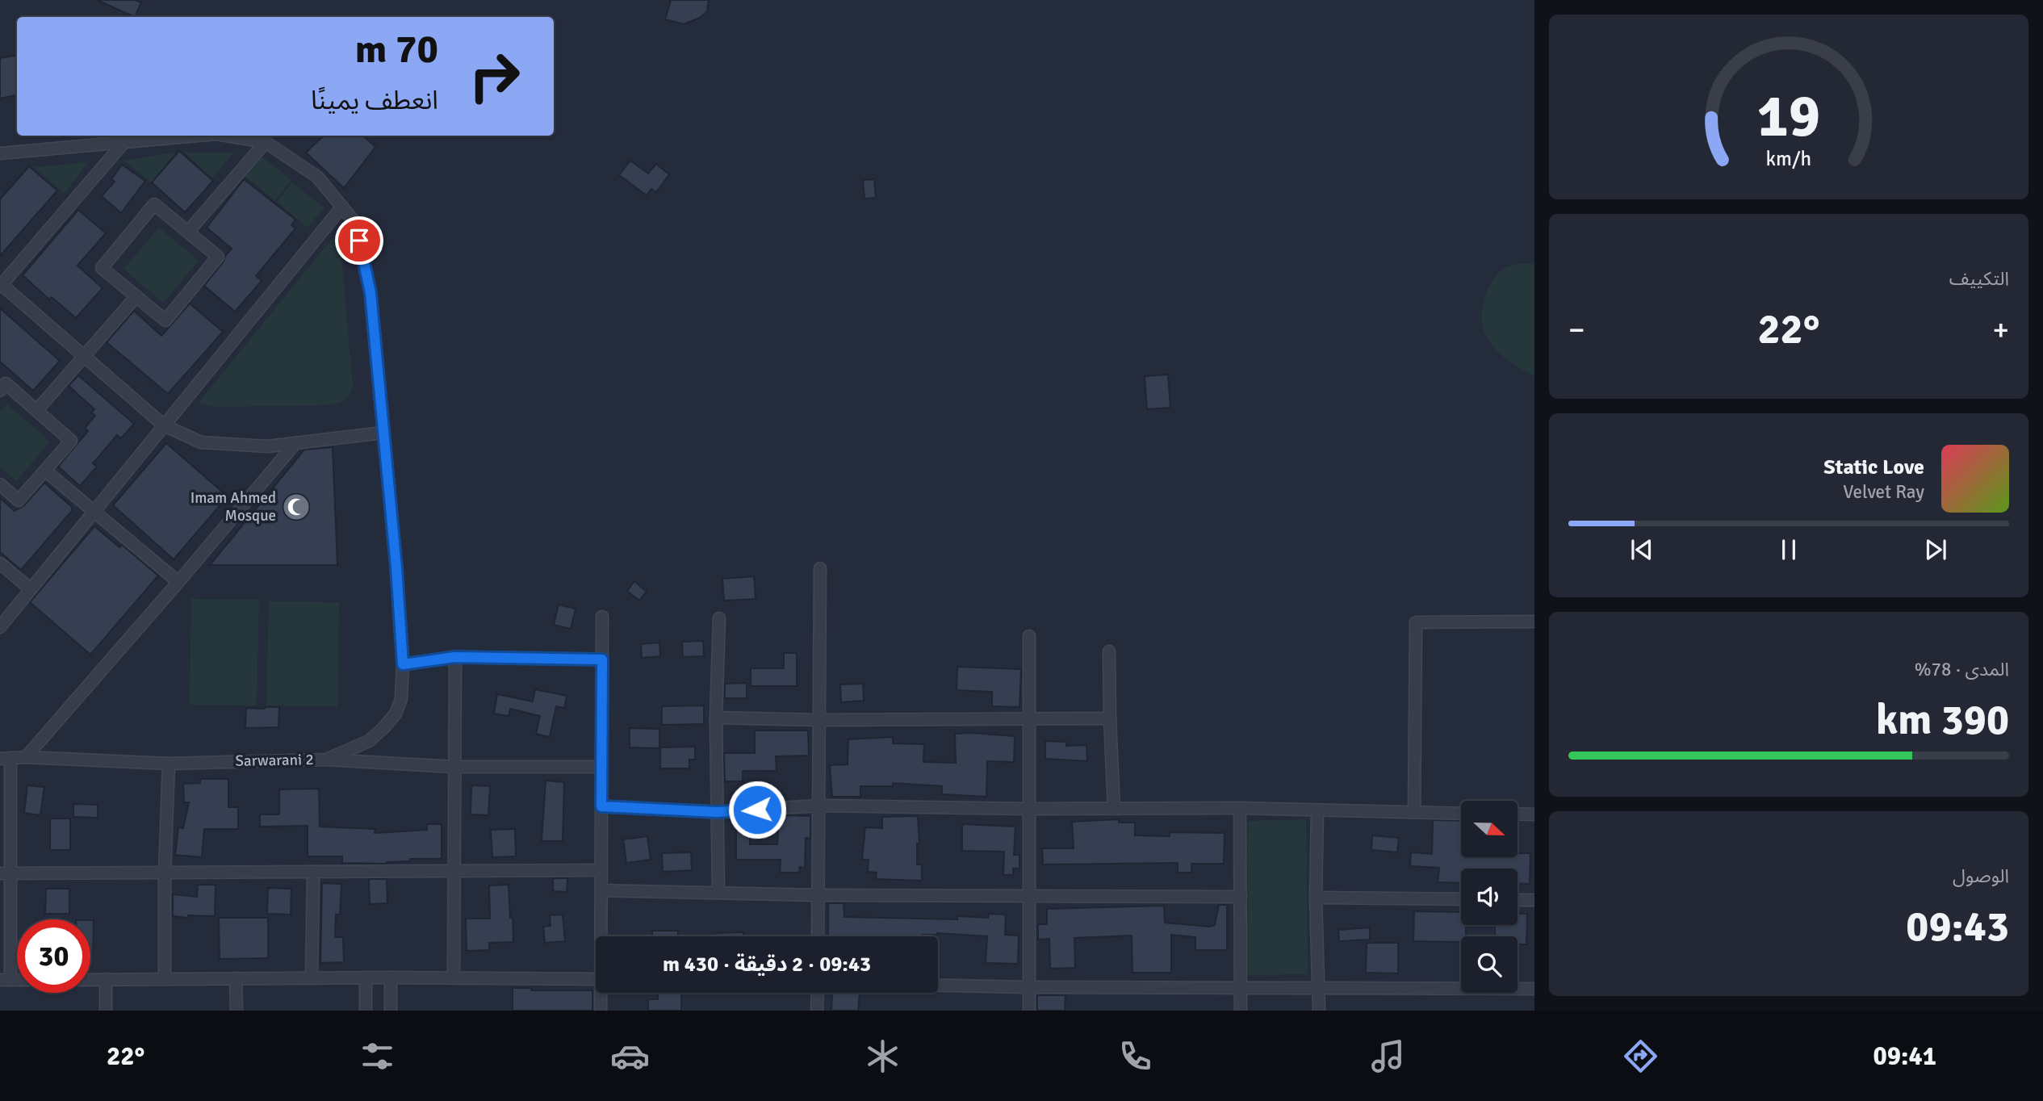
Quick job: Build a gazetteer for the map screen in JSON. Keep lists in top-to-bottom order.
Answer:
{
  "streets": {
    "street": ["Sarwarani 2"]
  },
  "places": {
    "mosque": ["Imam Ahmed Mosque"]
  },
  "north": "right",
  "page": {
    "turn": ["70 m", "انعطف يمينًا"],
    "tile": [
      "التكييف",
      ["المدى · 78%", "390 km"],
      ["الوصول", "09:43"]
    ],
    "heat": ["−", "22°", "+"],
    "song": ["Static Love", "Velvet Ray"],
    "limit": "30",
    "trip": "09:43 · 2 دقيقة · 430 m",
    "tabs": ["09:41", "22°"],
    "gauge": ["19", "km/h"]
  }
}
